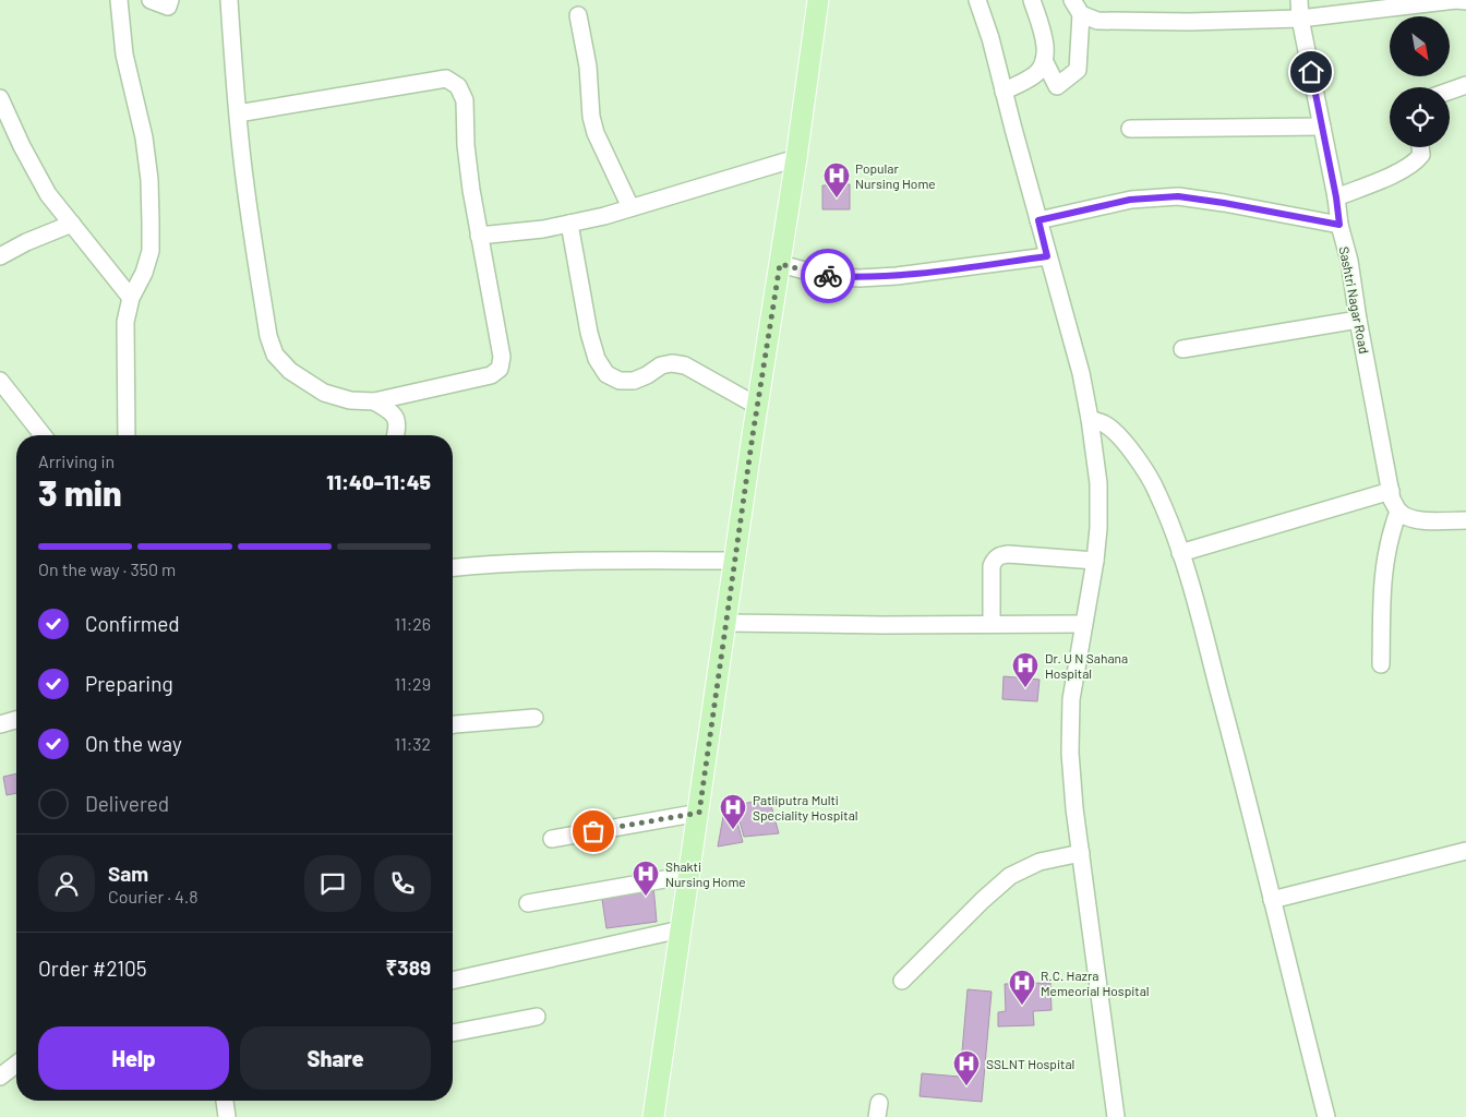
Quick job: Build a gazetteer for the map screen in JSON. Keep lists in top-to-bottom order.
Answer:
{
  "streets": {
    "street": ["Sashtri Nagar Road"]
  },
  "places": {
    "hospital": [
      "Popular Nursing Home",
      "Dr. U N Sahana Hospital",
      "Patliputra Multi Speciality Hospital",
      "Shakti Nursing Home",
      "R.C. Hazra Memeorial Hospital",
      "SSLNT Hospital"
    ]
  },
  "north": "bottom right",
  "page": {
    "heading": ["3 min", "Arriving in", "11:40–11:45"],
    "panel": [
      "Sam",
      "Courier · 4.8",
      "Order #2105",
      "₹389"
    ],
    "bar": "On the way · 350 m",
    "list": [
      ["Confirmed", "11:26"],
      ["Preparing", "11:29"],
      ["On the way", "11:32"],
      "Delivered"
    ],
    "buttons": ["Help", "Share"]
  }
}
